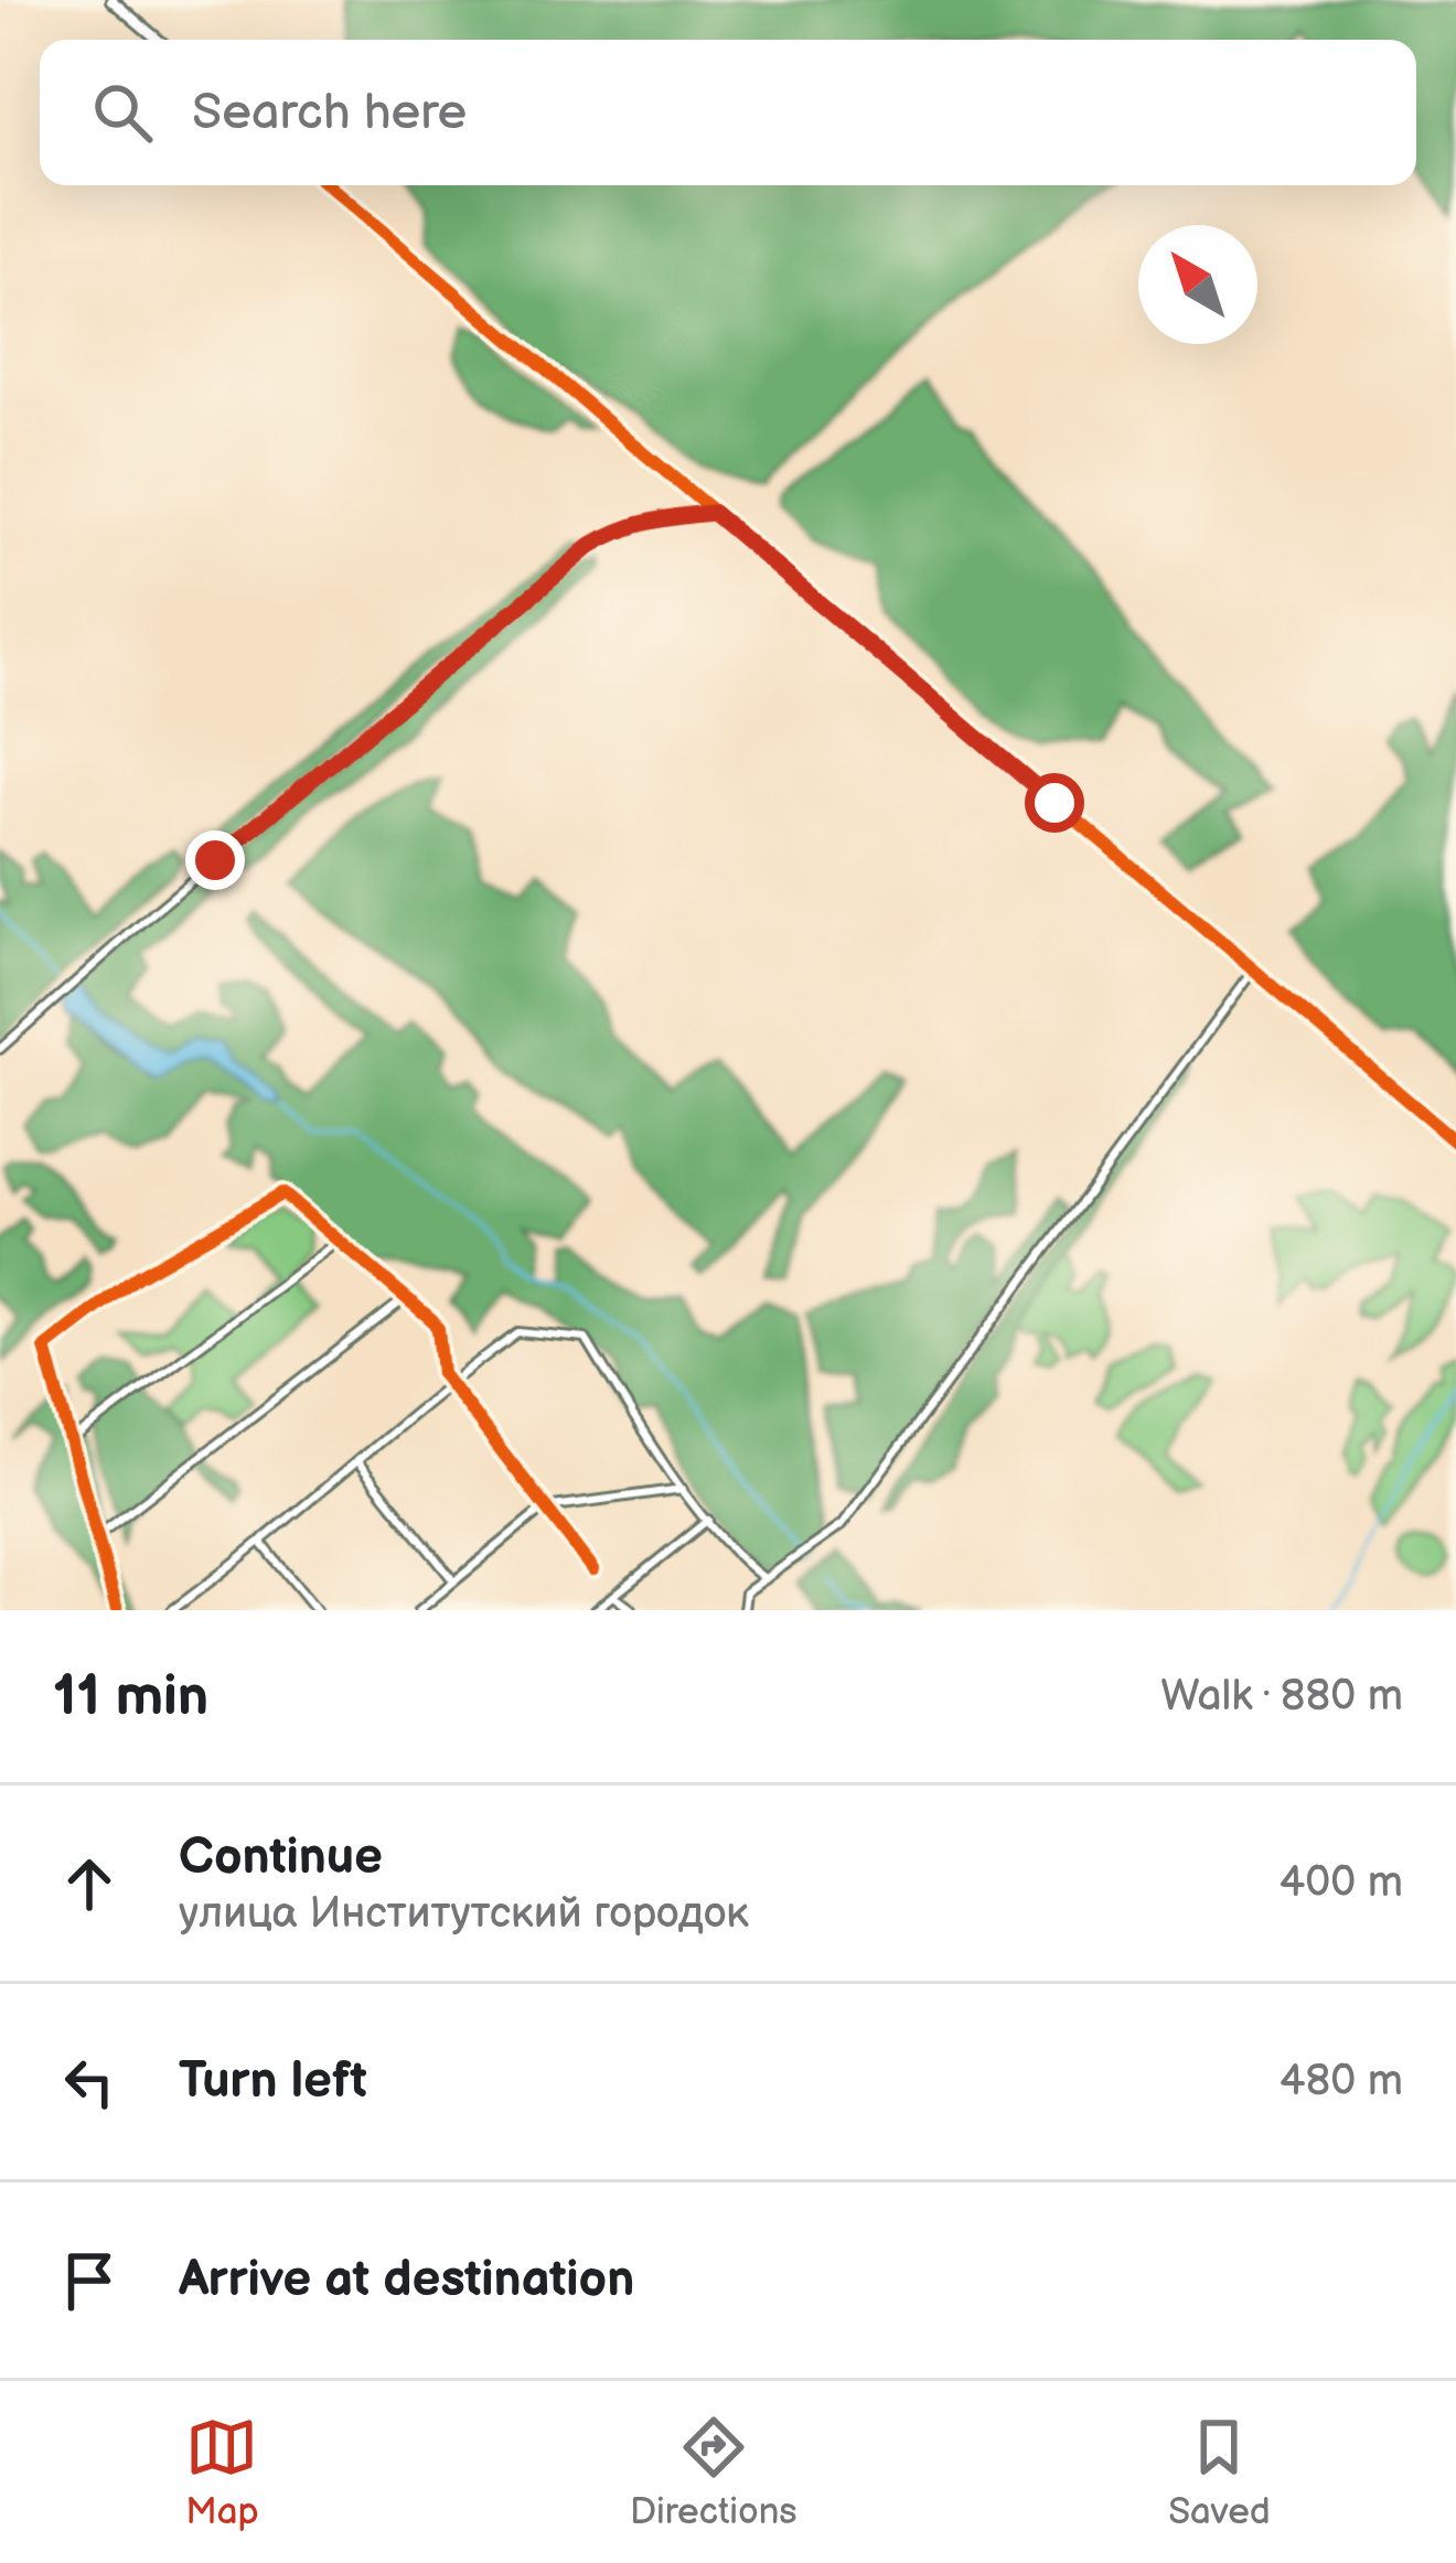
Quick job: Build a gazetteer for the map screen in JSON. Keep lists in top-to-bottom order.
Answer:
{
  "north": "top left",
  "page": {
    "search": "Search here",
    "heading": ["11 min", "Walk · 880 m"],
    "list": [
      ["Continue", "улица Институтский городок", "400 m"],
      ["Turn left", "480 m"],
      "Arrive at destination"
    ],
    "nav": ["Map", "Directions", "Saved"]
  }
}
